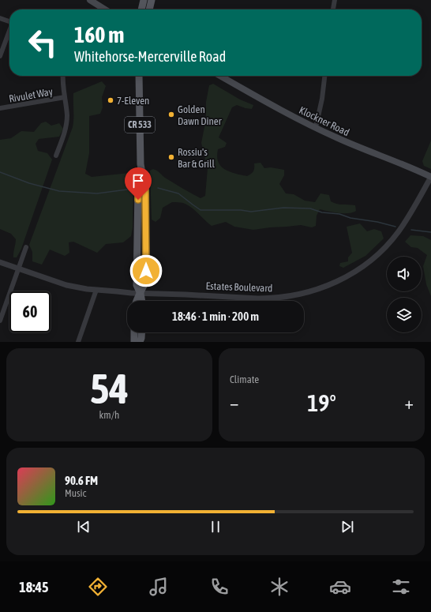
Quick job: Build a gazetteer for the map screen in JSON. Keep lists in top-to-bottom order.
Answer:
{
  "streets": {
    "main road": ["Klockner Road", "CR 533"],
    "street": ["Rivulet Way", "Estates Boulevard"]
  },
  "crossings": [
    ["Klockner Road", "Estates Boulevard"],
    ["CR 533", "Estates Boulevard"]
  ],
  "places": ["7-Eleven", "Golden Dawn Diner", "Rossiu's Bar & Grill"],
  "page": {
    "turn": ["160 m", "Whitehorse-Mercerville Road"],
    "limit": "60",
    "trip": "18:46 · 1 min · 200 m",
    "tile": [
      ["54", "km/h"],
      "Climate"
    ],
    "heat": ["−", "19°", "+"],
    "song": ["90.6 FM", "Music"],
    "tabs": "18:45"
  }
}
